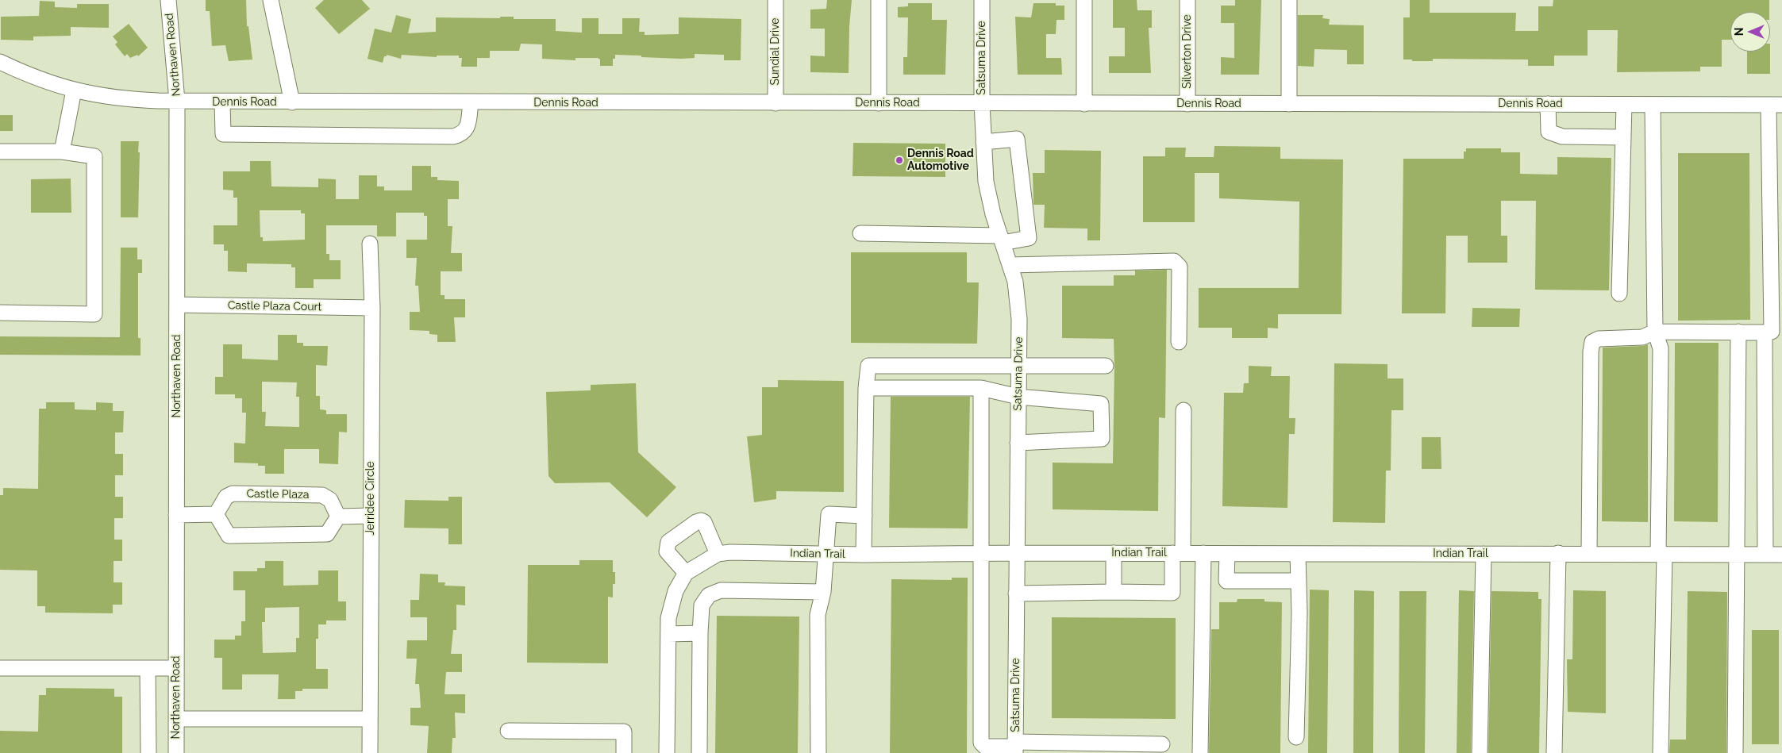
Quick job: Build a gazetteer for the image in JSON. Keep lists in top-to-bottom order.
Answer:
{
  "streets": {
    "street": [
      "Sundial Drive",
      "Silverton Drive",
      "Northaven Road",
      "Satsuma Drive",
      "Dennis Road",
      "Castle Plaza Court",
      "Castle Plaza",
      "Jerridee Circle",
      "Indian Trail"
    ]
  },
  "crossings": [
    ["Sundial Drive", "Dennis Road"],
    ["Silverton Drive", "Dennis Road"],
    ["Northaven Road", "Dennis Road"],
    ["Northaven Road", "Castle Plaza Court"],
    ["Satsuma Drive", "Dennis Road"],
    ["Satsuma Drive", "Indian Trail"],
    ["Castle Plaza Court", "Jerridee Circle"]
  ],
  "places": ["Dennis Road Automotive"],
  "north": "left"
}
